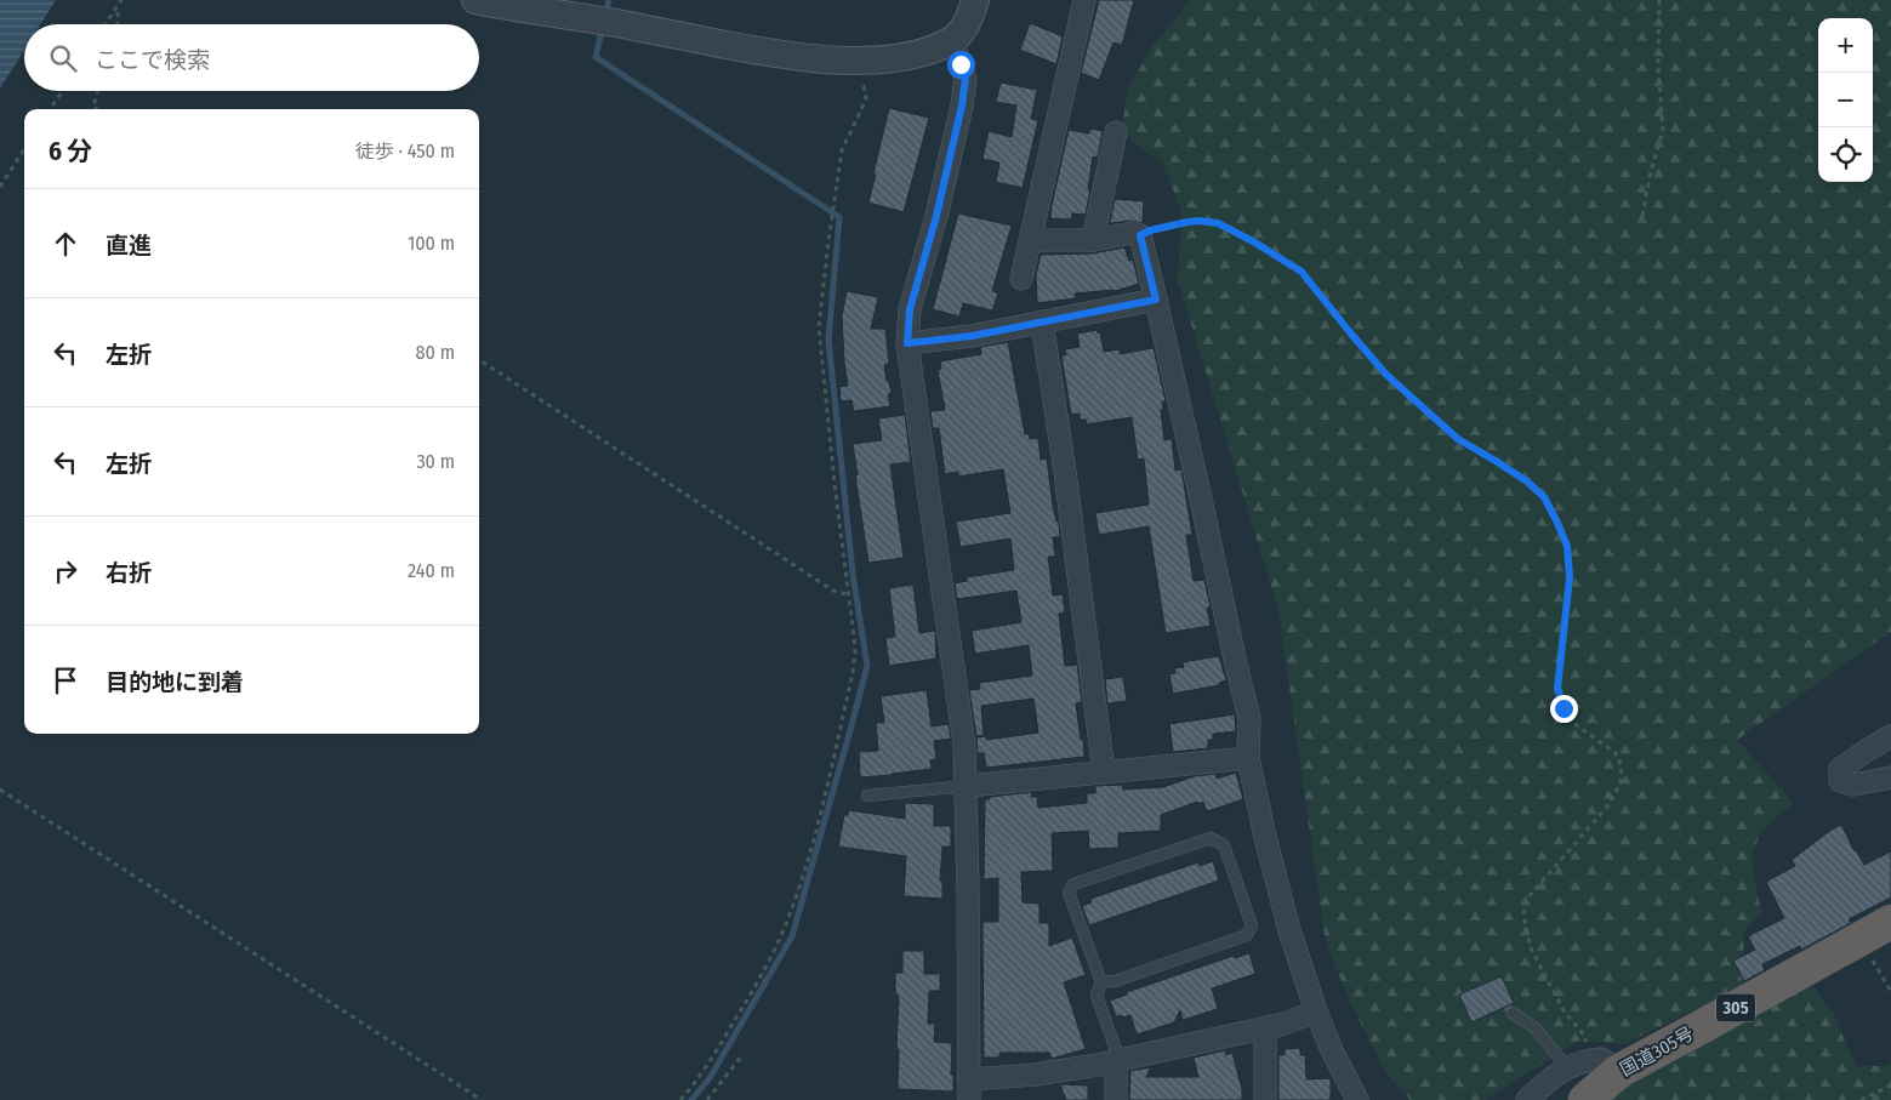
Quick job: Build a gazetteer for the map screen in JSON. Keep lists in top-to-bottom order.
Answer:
{
  "streets": {
    "highway": ["305", "国道305号"]
  },
  "page": {
    "map_buttons": ["+", "−"],
    "search": "ここで検索",
    "heading": ["6 分", "徒歩 · 450 m"],
    "list": [
      ["直進", "100 m"],
      ["左折", "80 m"],
      ["左折", "30 m"],
      ["右折", "240 m"],
      "目的地に到着"
    ]
  }
}
